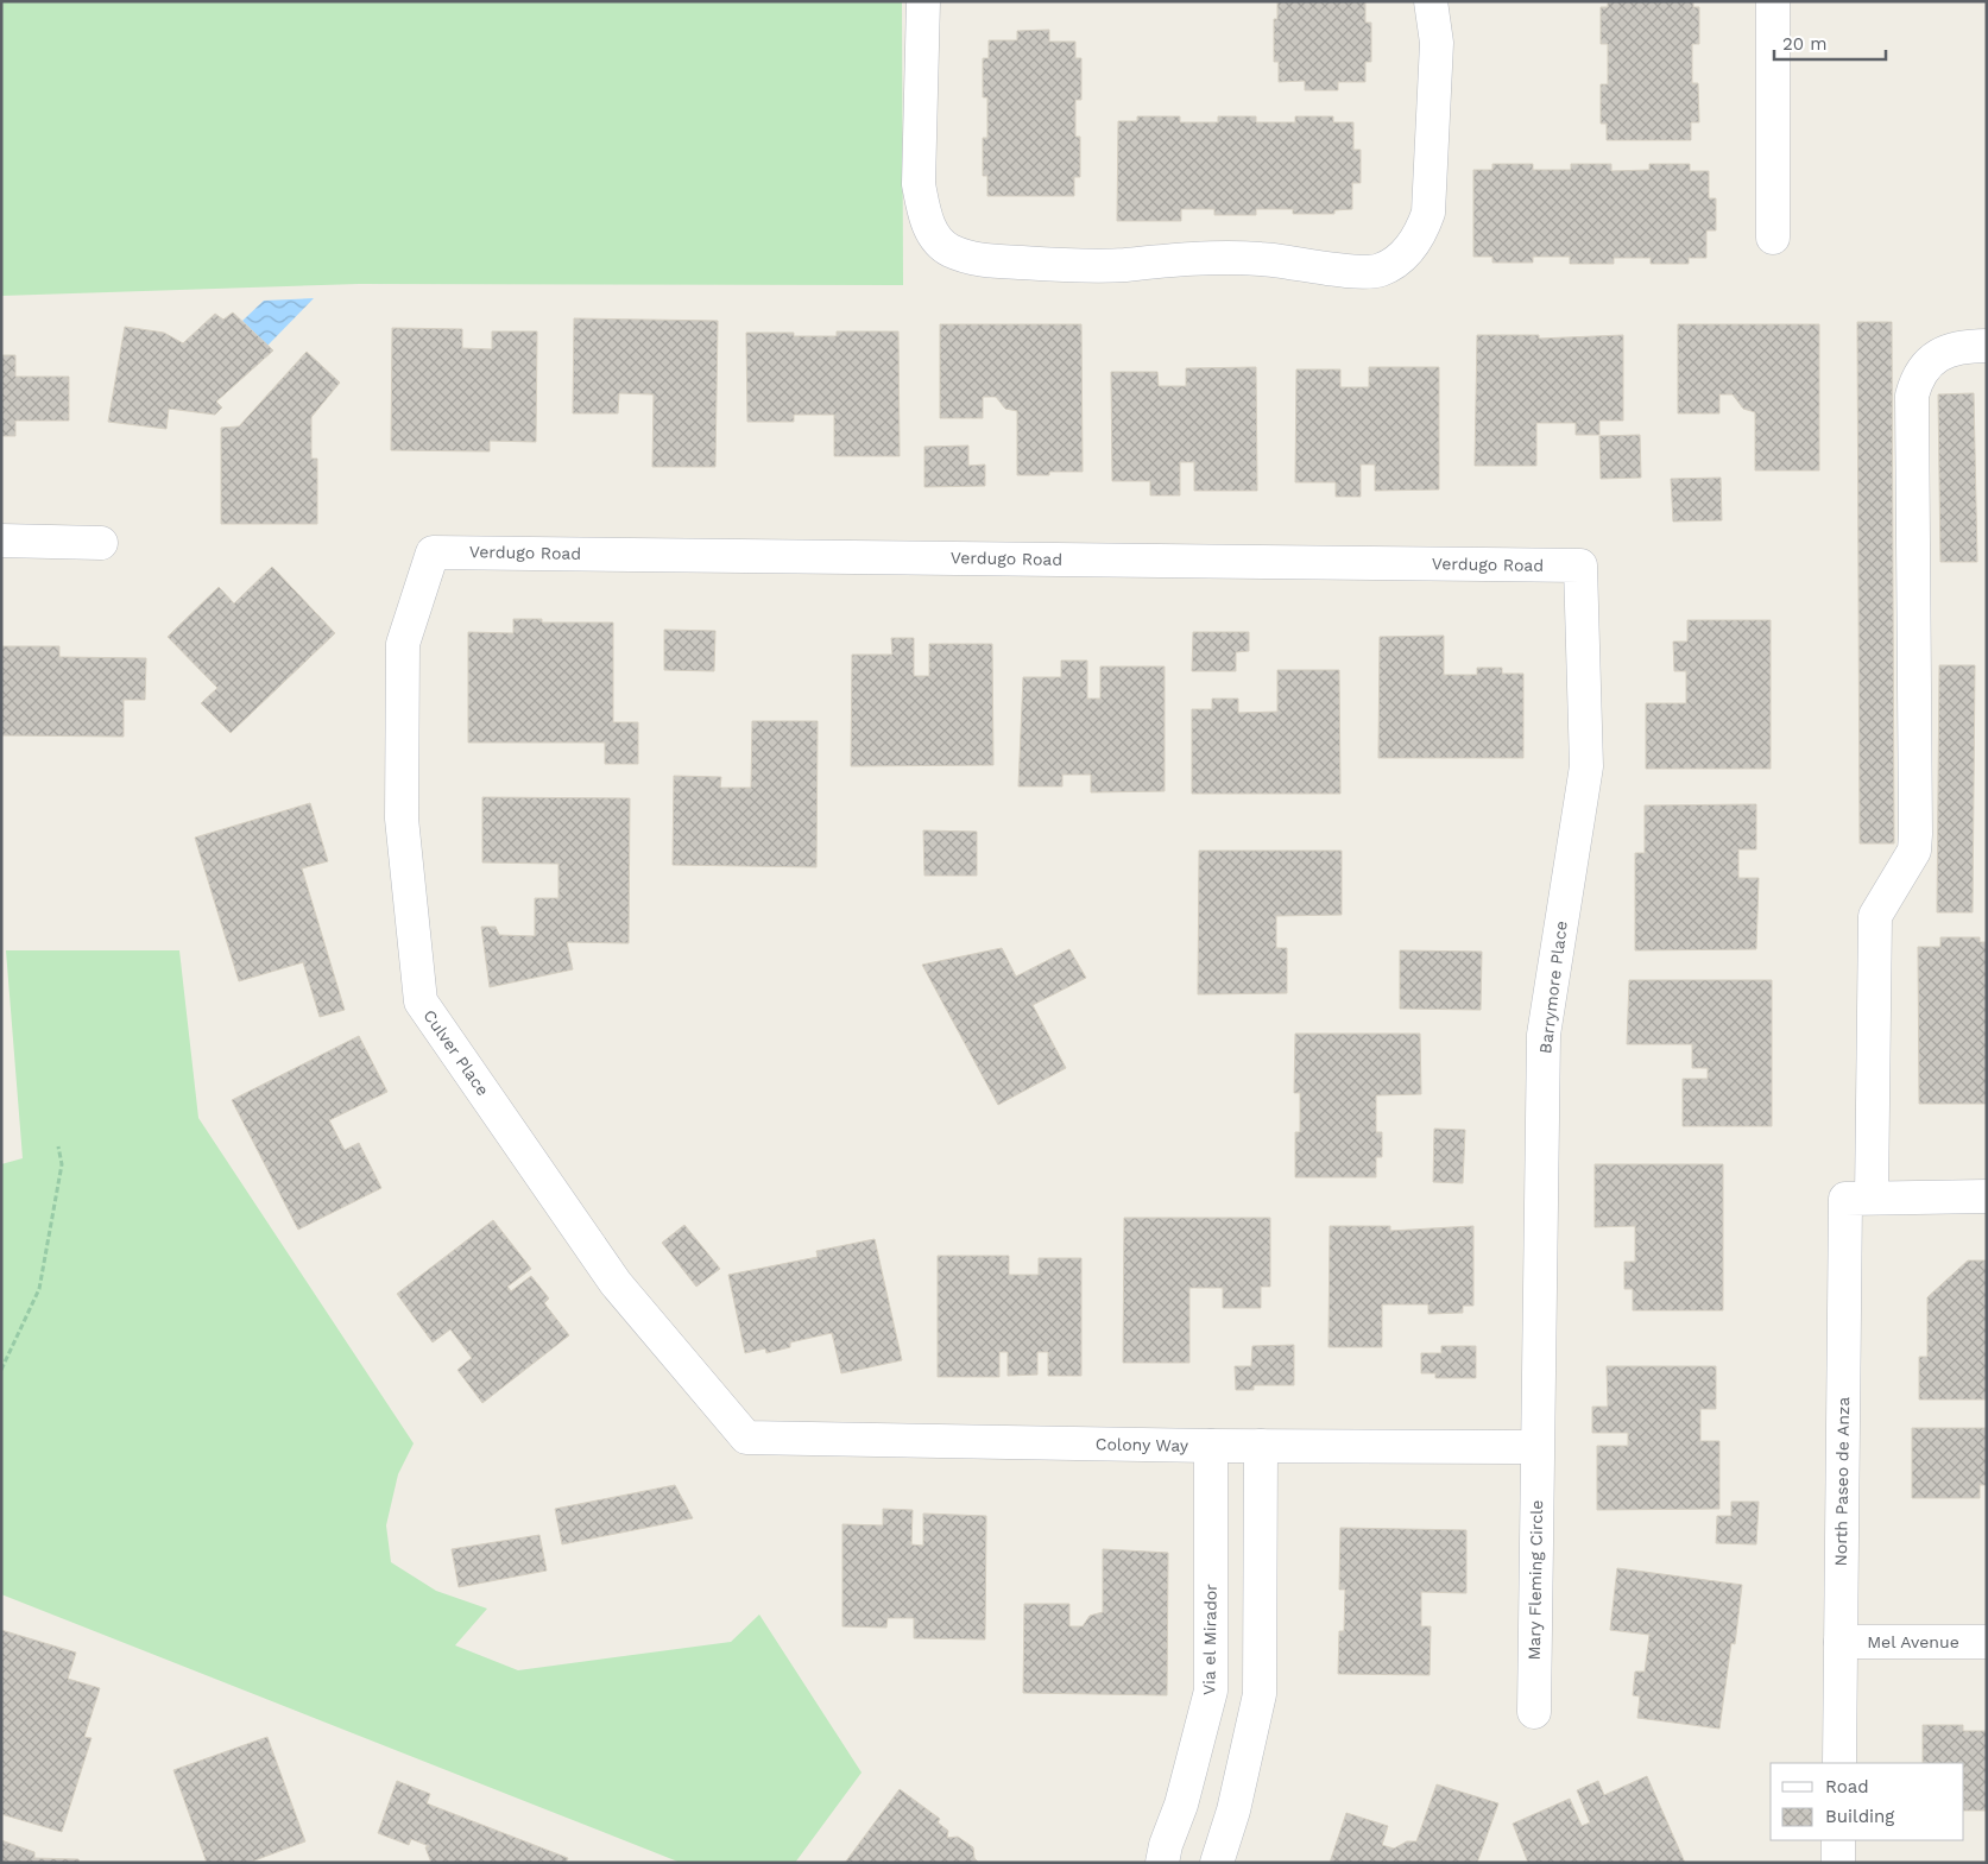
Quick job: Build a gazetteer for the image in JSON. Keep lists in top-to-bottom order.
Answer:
{
  "streets": {
    "street": [
      "Verdugo Road",
      "Barrymore Place",
      "Culver Place",
      "Colony Way",
      "North Paseo de Anza",
      "Mary Fleming Circle",
      "Via el Mirador",
      "Mel Avenue"
    ]
  },
  "crossings": [
    ["Verdugo Road", "Barrymore Place"],
    ["Verdugo Road", "Culver Place"],
    ["Barrymore Place", "Colony Way"],
    ["Barrymore Place", "Mary Fleming Circle"],
    ["Culver Place", "Colony Way"],
    ["Colony Way", "Mary Fleming Circle"],
    ["Colony Way", "Via el Mirador"],
    ["North Paseo de Anza", "Mel Avenue"]
  ],
  "legend": ["Road", "Building"],
  "scale_bar": "20 m"
}
